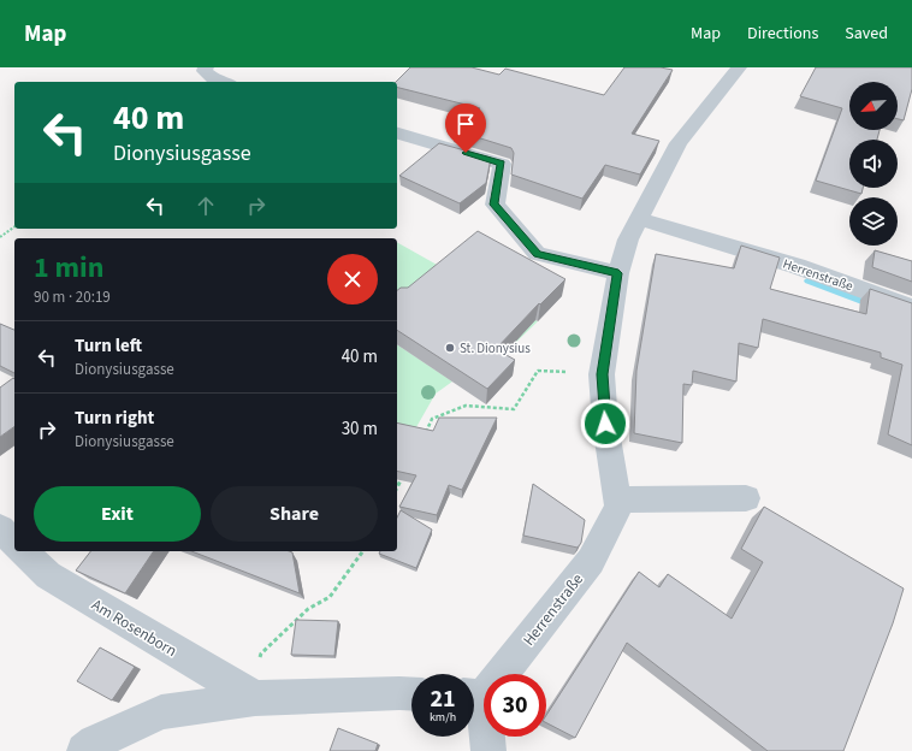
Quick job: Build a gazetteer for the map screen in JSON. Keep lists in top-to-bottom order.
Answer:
{
  "streets": {
    "street": ["Herrenstraße", "Am Rosenborn"]
  },
  "places": ["St. Dionysius"],
  "north": "bottom left",
  "page": {
    "header": "Map",
    "nav": ["Map", "Directions", "Saved"],
    "turn": ["40 m", "Dionysiusgasse"],
    "heading": ["1 min", "90 m · 20:19"],
    "list": [
      {
        "name": "Turn left",
        "note": "Dionysiusgasse",
        "value": "40 m"
      },
      {
        "name": "Turn right",
        "note": "Dionysiusgasse",
        "value": "30 m"
      }
    ],
    "buttons": ["Exit", "Share"],
    "speed": "21 km/h",
    "limit": "30"
  }
}
